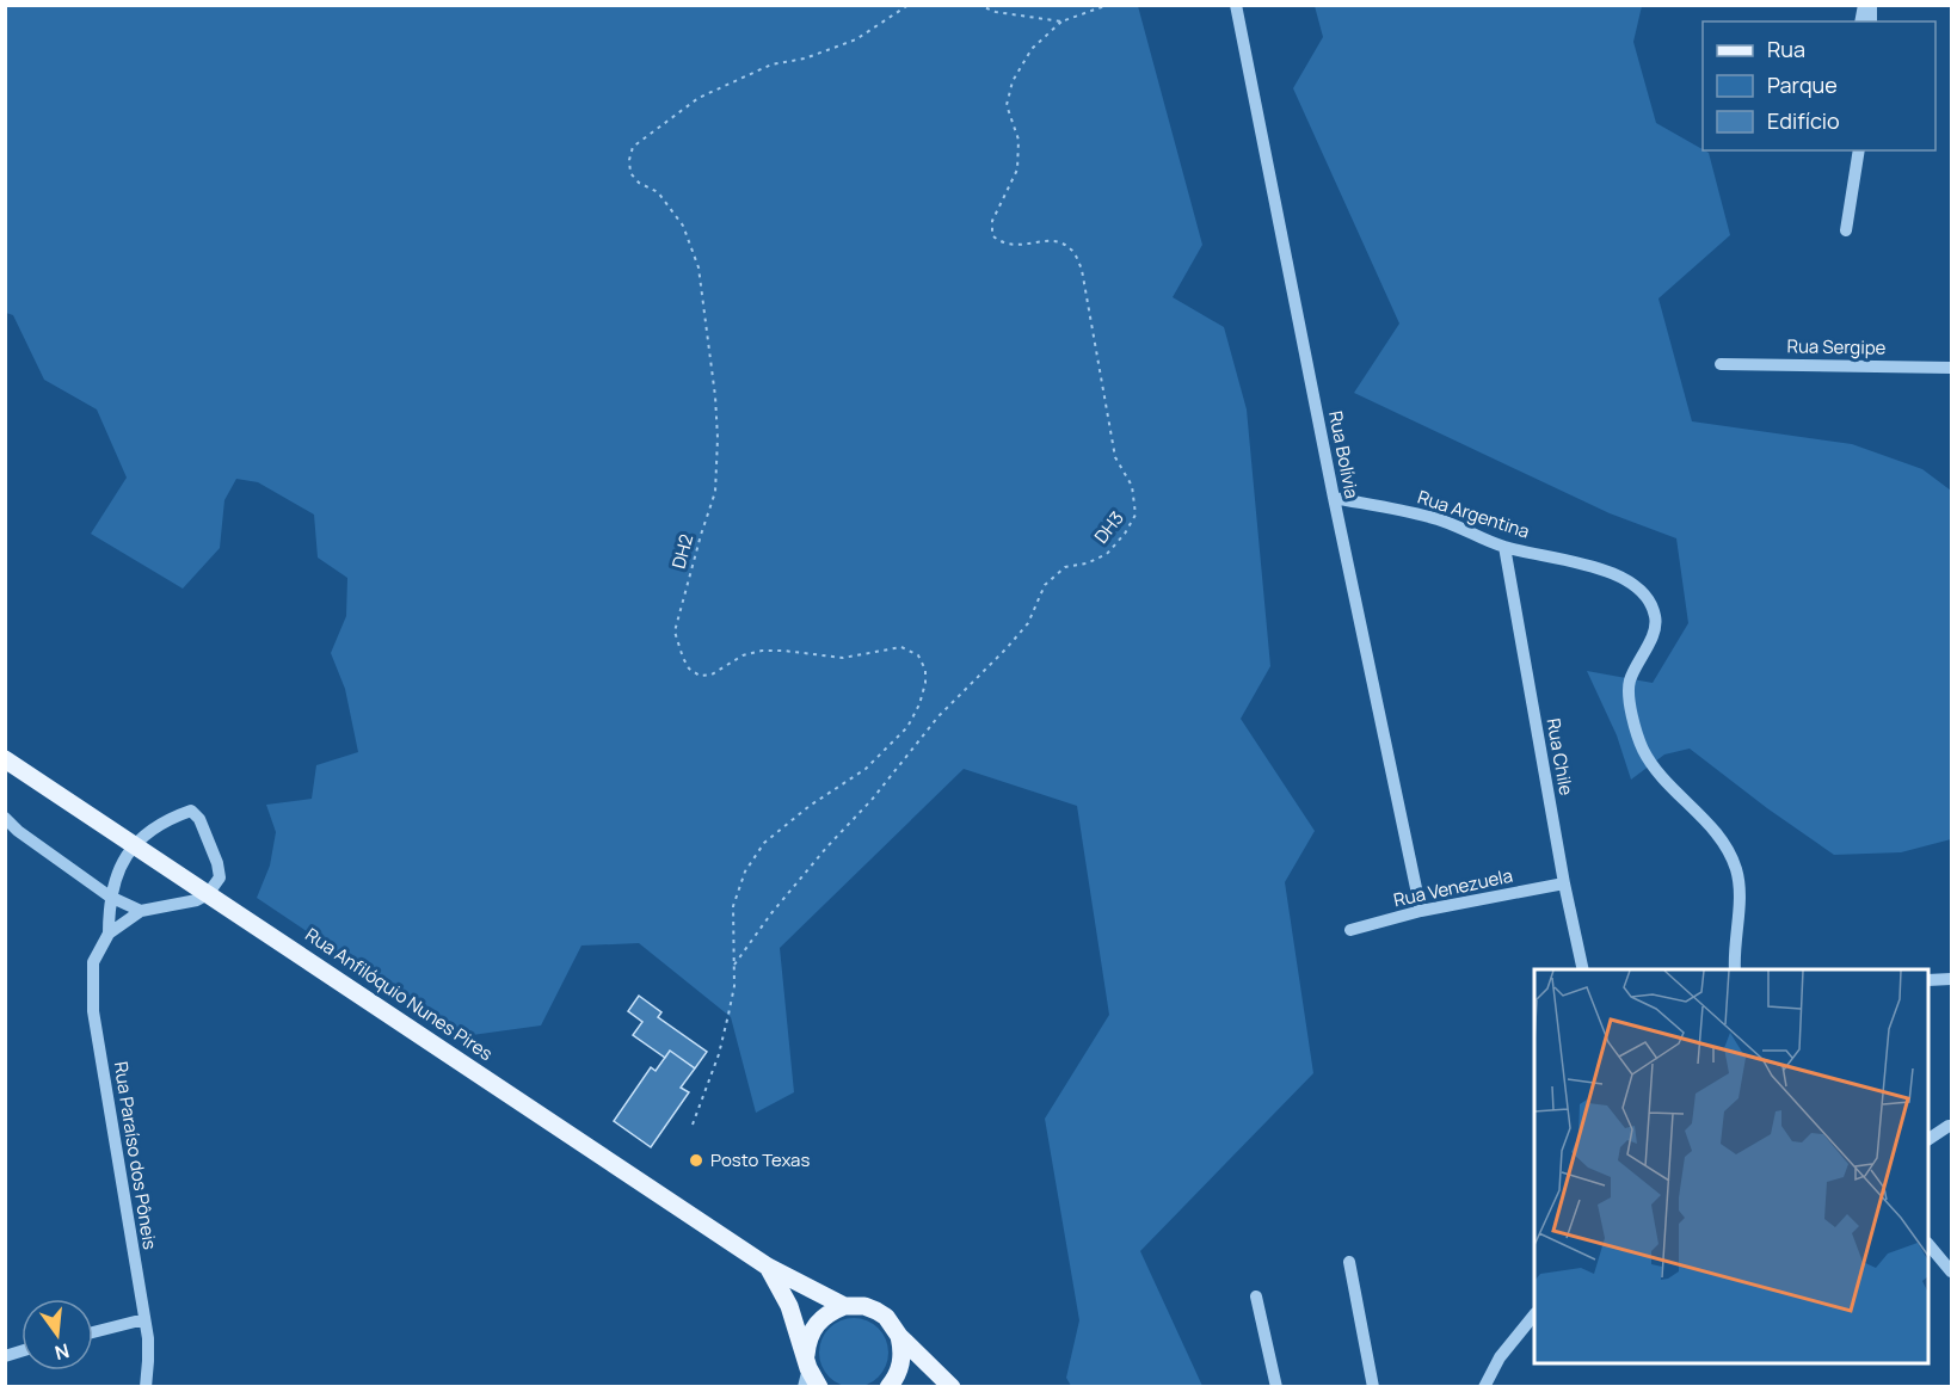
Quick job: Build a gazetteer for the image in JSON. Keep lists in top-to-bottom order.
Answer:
{
  "streets": {
    "main road": ["Rua Anfilóquio Nunes Pires"],
    "street": [
      "Rua Sergipe",
      "Rua Bolívia",
      "Rua Argentina",
      "Rua Chile",
      "Rua Venezuela",
      "Rua Paraíso dos Pôneis"
    ],
    "path": ["DH3", "DH2"]
  },
  "crossings": [
    ["Rua Bolívia", "Rua Argentina"],
    ["Rua Bolívia", "Rua Venezuela"],
    ["Rua Argentina", "Rua Chile"],
    ["DH3", "DH2"],
    ["Rua Chile", "Rua Venezuela"],
    ["Rua Anfilóquio Nunes Pires", "Rua Paraíso dos Pôneis"]
  ],
  "places": ["Posto Texas"],
  "legend": ["Rua", "Parque", "Edifício"],
  "north": "bottom"
}
